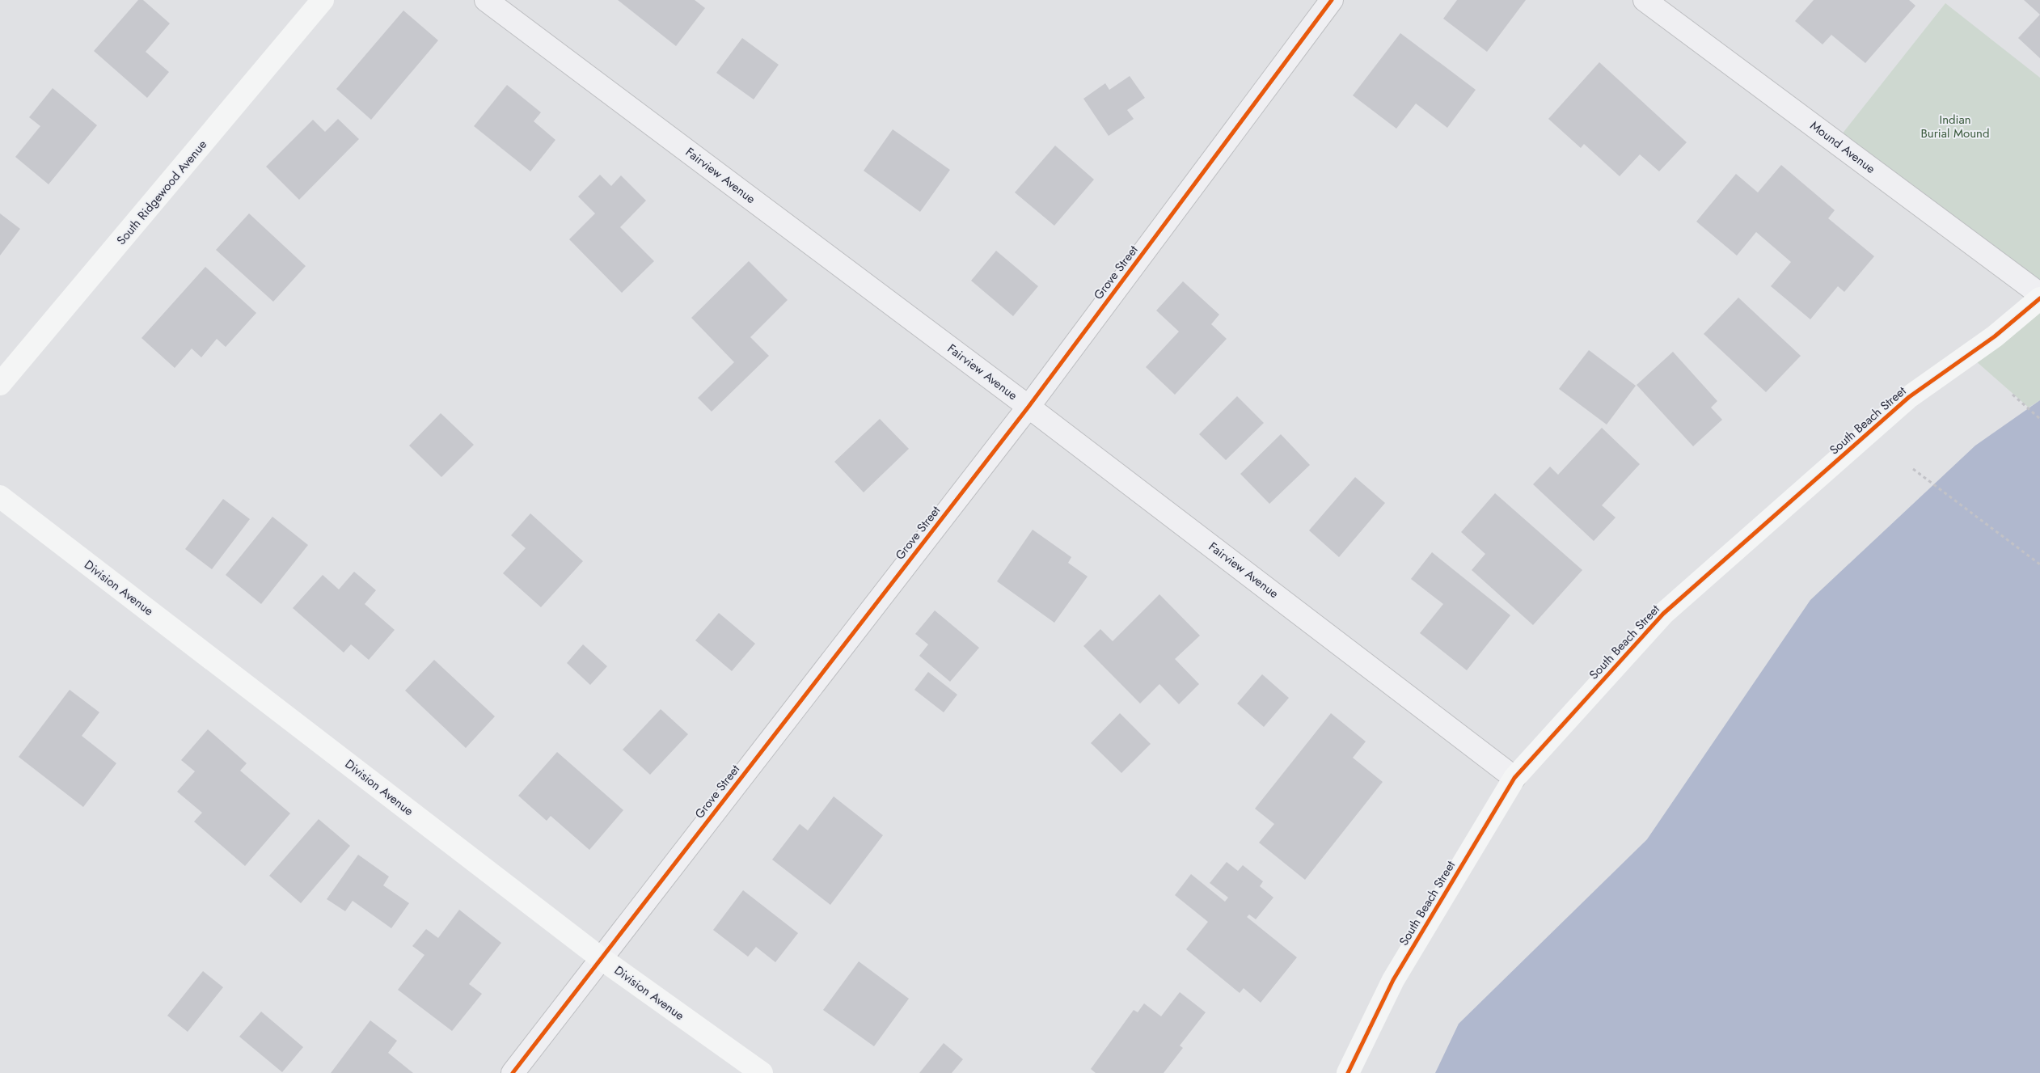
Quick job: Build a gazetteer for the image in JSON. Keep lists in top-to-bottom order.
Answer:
{
  "streets": {
    "street": [
      "Mound Avenue",
      "Fairview Avenue",
      "South Ridgewood Avenue",
      "Grove Street",
      "South Beach Street",
      "Division Avenue"
    ]
  },
  "crossings": [
    ["Fairview Avenue", "Grove Street"],
    ["Fairview Avenue", "South Beach Street"],
    ["Grove Street", "Division Avenue"]
  ],
  "parks": ["Indian Burial Mound"]
}
